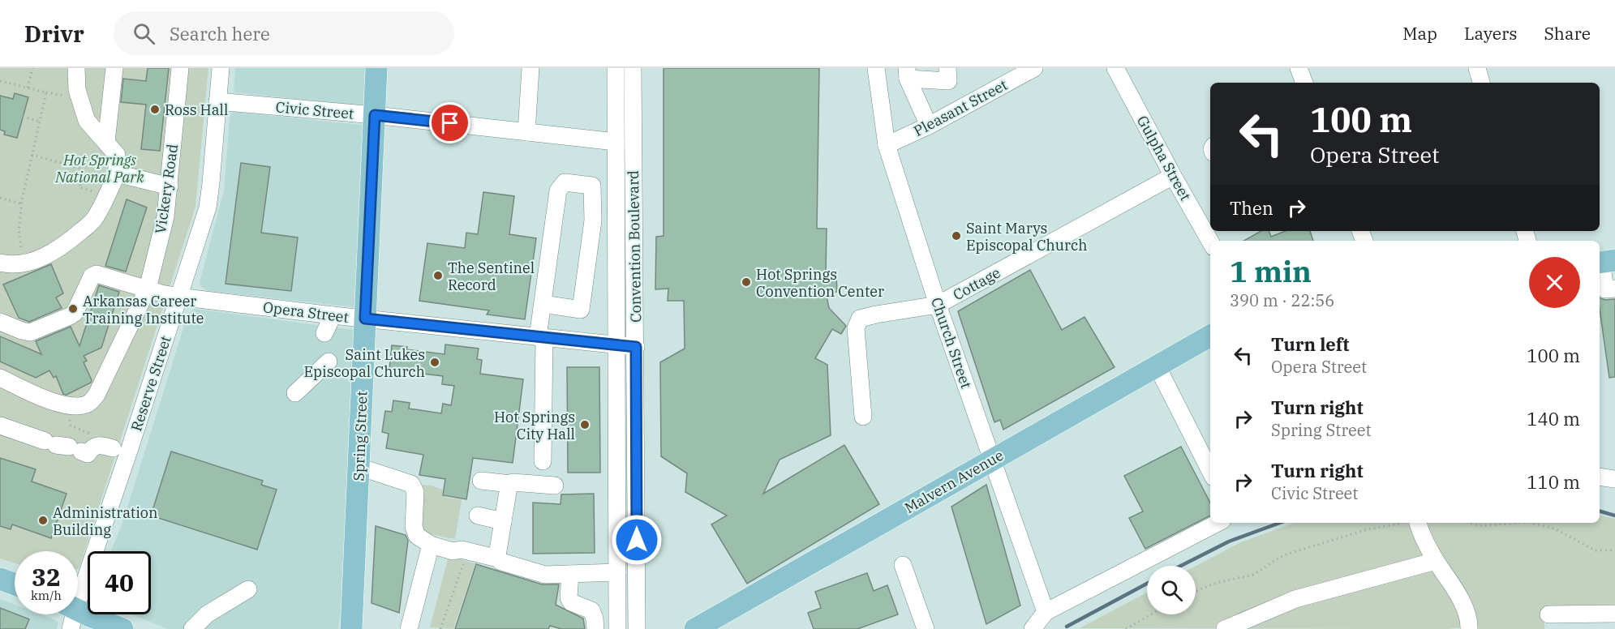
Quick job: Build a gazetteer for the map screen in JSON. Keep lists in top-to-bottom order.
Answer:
{
  "streets": {
    "main road": ["Spring Street", "Malvern Avenue"],
    "street": [
      "Pleasant Street",
      "Civic Street",
      "Gulpha Street",
      "Vickery Road",
      "Convention Boulevard",
      "Cottage",
      "Opera Street",
      "Church Street",
      "Reserve Street"
    ]
  },
  "crossings": [
    ["Pleasant Street", "Church Street"],
    ["Civic Street", "Convention Boulevard"],
    ["Civic Street", "Reserve Street"],
    ["Civic Street", "Spring Street"],
    ["Gulpha Street", "Cottage"],
    ["Vickery Road", "Opera Street"],
    ["Convention Boulevard", "Opera Street"],
    ["Cottage", "Church Street"],
    ["Opera Street", "Reserve Street"],
    ["Opera Street", "Spring Street"],
    ["Church Street", "Malvern Avenue"]
  ],
  "parks": ["Hot Springs National Park"],
  "places": [
    "Ross Hall",
    "Saint Marys Episcopal Church",
    "The Sentinel Record",
    "Hot Springs Convention Center",
    "Arkansas Career Training Institute",
    "Saint Lukes Episcopal Church",
    "Hot Springs City Hall",
    "Administration Building"
  ],
  "page": {
    "header": "Drivr",
    "search": "Search here",
    "nav": ["Map", "Layers", "Share"],
    "turn": ["100 m", "Opera Street"],
    "then": "Then",
    "heading": ["1 min", "390 m · 22:56"],
    "list": [
      {
        "name": "Turn left",
        "note": "Opera Street",
        "value": "100 m"
      },
      {
        "name": "Turn right",
        "note": "Spring Street",
        "value": "140 m"
      },
      {
        "name": "Turn right",
        "note": "Civic Street",
        "value": "110 m"
      }
    ],
    "speed": "32 km/h",
    "limit": "40"
  }
}
